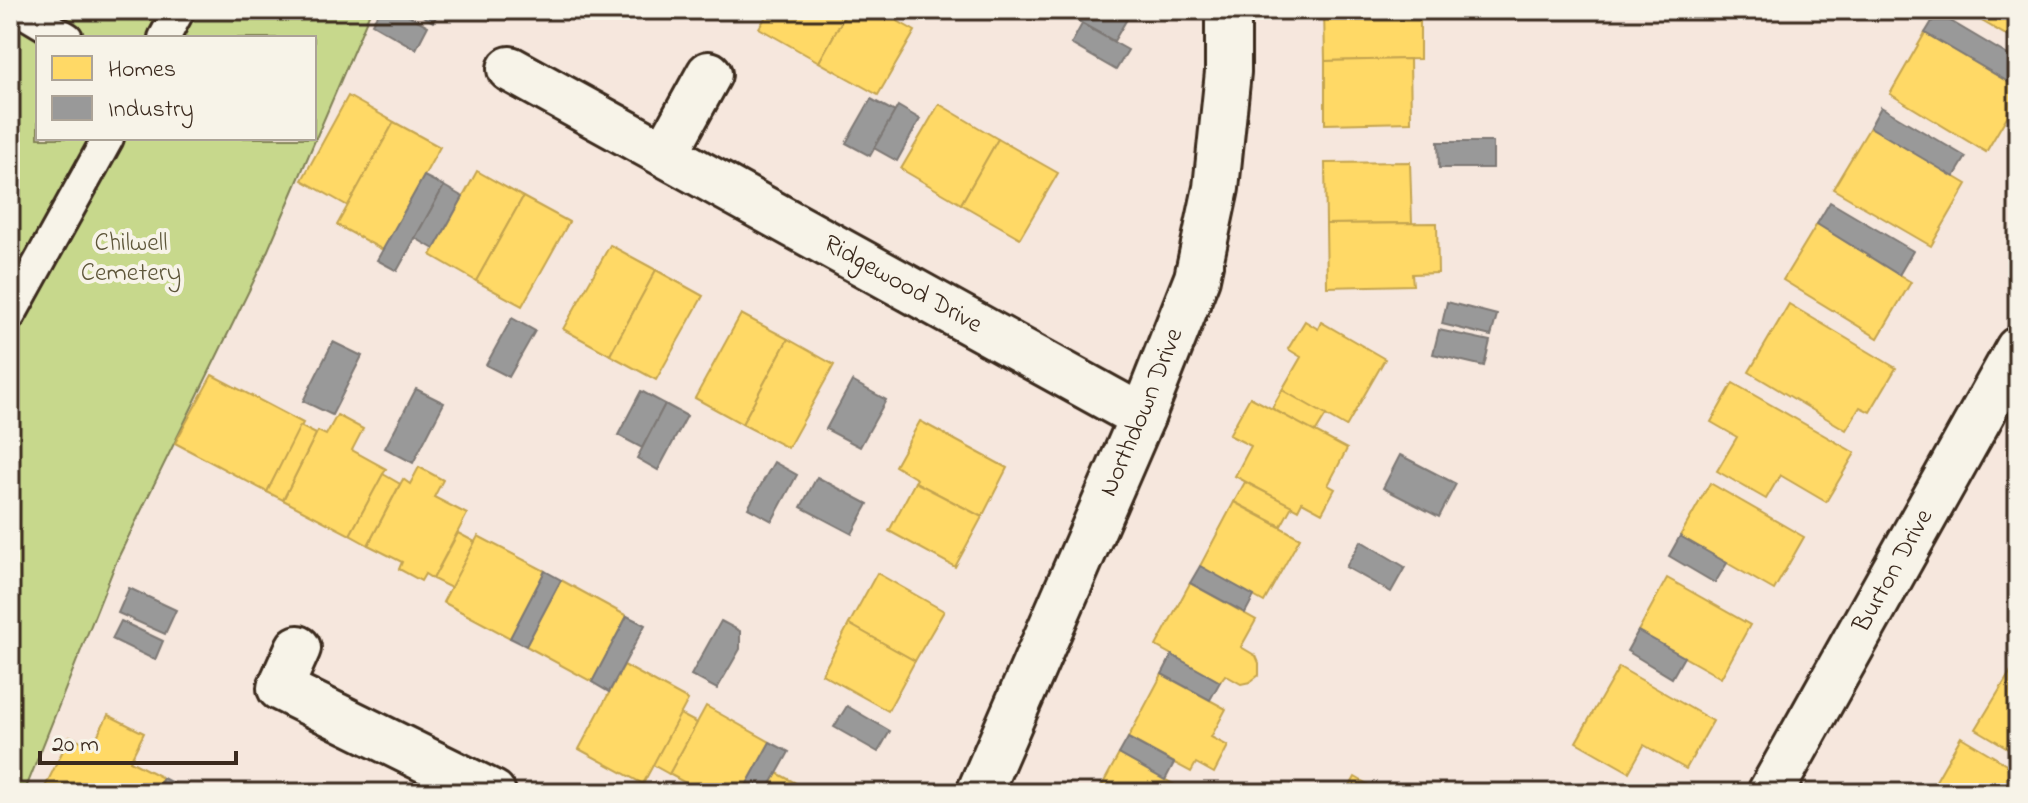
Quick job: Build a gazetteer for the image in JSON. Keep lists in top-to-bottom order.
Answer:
{
  "streets": {
    "street": ["Ridgewood Drive", "Northdown Drive", "Burton Drive"]
  },
  "crossings": [
    ["Ridgewood Drive", "Northdown Drive"]
  ],
  "parks": ["Chilwell Cemetery"],
  "legend": ["Homes", "Industry"],
  "scale_bar": "20 m"
}
